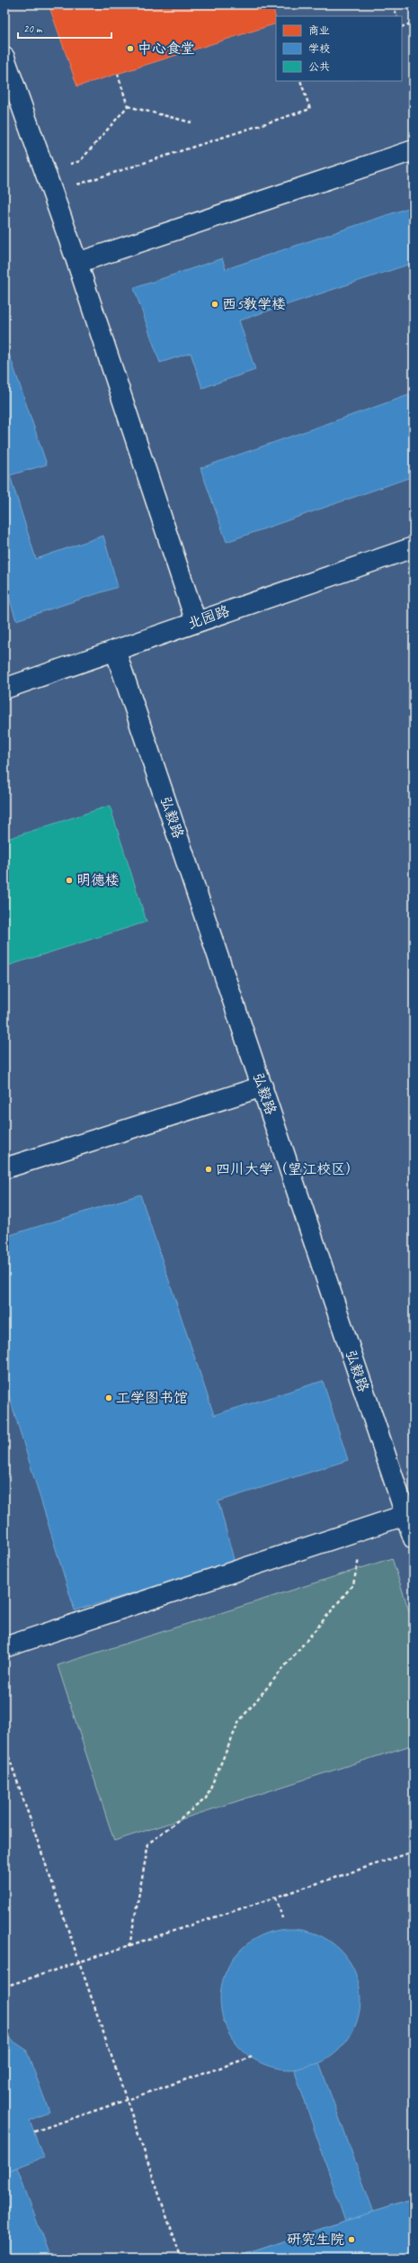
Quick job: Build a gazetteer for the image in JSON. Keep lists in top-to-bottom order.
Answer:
{
  "streets": {
    "street": ["北园路", "弘毅路"]
  },
  "crossings": [
    ["北园路", "弘毅路"]
  ],
  "places": [
    "中心食堂",
    "西5教学楼",
    "明德楼",
    "四川大学（望江校区）",
    "工学图书馆",
    "研究生院"
  ],
  "legend": ["商业", "学校", "公共"],
  "scale_bar": "20 m"
}
